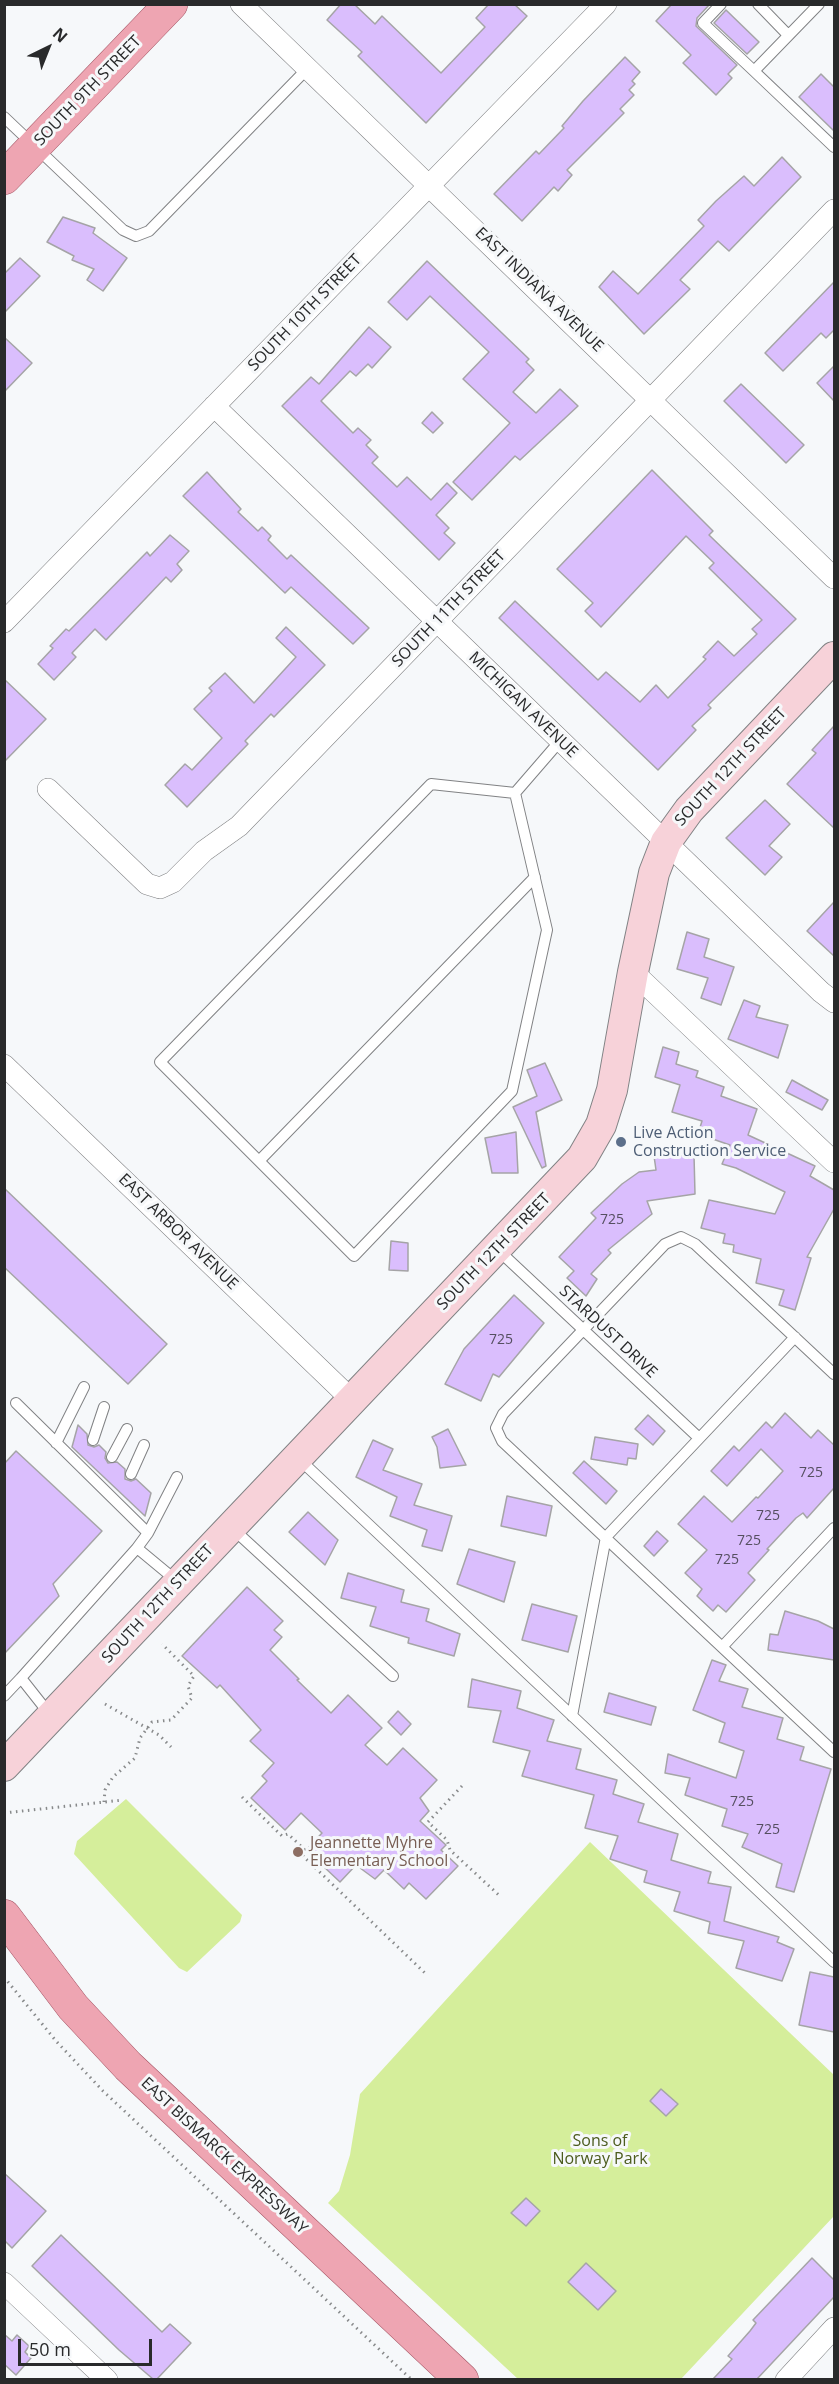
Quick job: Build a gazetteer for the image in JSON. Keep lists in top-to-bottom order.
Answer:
{
  "streets": {
    "main road": ["SOUTH 9TH STREET", "EAST BISMARCK EXPRESSWAY"],
    "street": [
      "EAST INDIANA AVENUE",
      "SOUTH 10TH STREET",
      "SOUTH 11TH STREET",
      "MICHIGAN AVENUE",
      "SOUTH 12TH STREET",
      "EAST ARBOR AVENUE"
    ],
    "lane": ["STARDUST DRIVE"]
  },
  "crossings": [
    ["EAST INDIANA AVENUE", "SOUTH 10TH STREET"],
    ["EAST INDIANA AVENUE", "SOUTH 11TH STREET"],
    ["SOUTH 10TH STREET", "MICHIGAN AVENUE"],
    ["SOUTH 11TH STREET", "MICHIGAN AVENUE"],
    ["MICHIGAN AVENUE", "SOUTH 12TH STREET"],
    ["SOUTH 12TH STREET", "EAST ARBOR AVENUE"],
    ["SOUTH 12TH STREET", "STARDUST DRIVE"]
  ],
  "parks": ["Sons of Norway Park"],
  "places": ["Live Action Construction Service", "Jeannette Myhre Elementary School"],
  "house_numbers": [
    "725",
    "725",
    "725",
    "725",
    "725",
    "725",
    "725",
    "725"
  ],
  "scale_bar": "50 m",
  "north": "top right"
}
